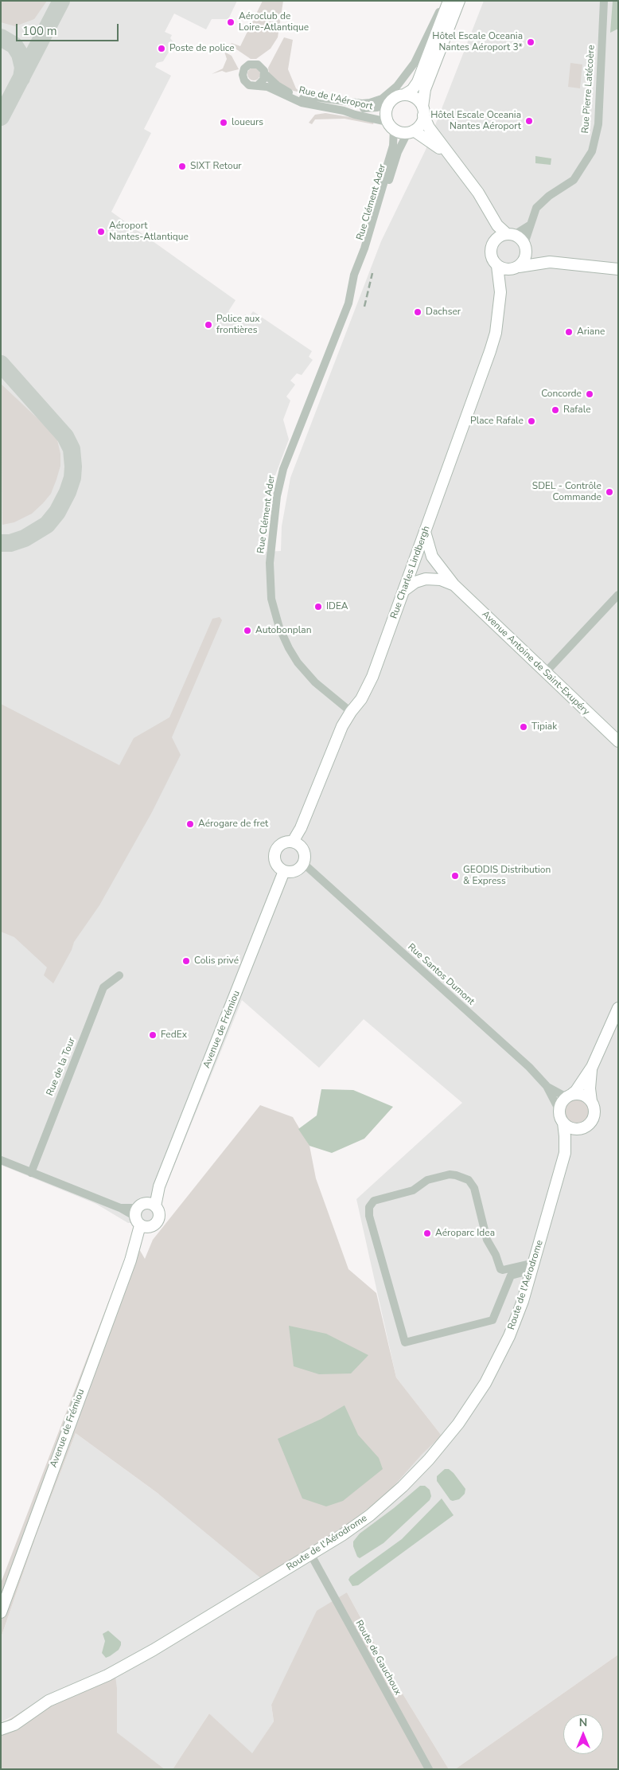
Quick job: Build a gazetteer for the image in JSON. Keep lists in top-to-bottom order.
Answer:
{
  "streets": {
    "main road": [
      "Rue Charles Lindbergh",
      "Avenue Antoine de Saint-Exupéry",
      "Avenue de Frémiou",
      "Route de l'Aérodrome"
    ],
    "street": [
      "Rue Pierre Latécoère",
      "Rue de l'Aéroport",
      "Rue Clément Ader",
      "Rue Santos Dumont",
      "Rue de la Tour",
      "Route de Gauchoux"
    ]
  },
  "crossings": [
    ["Rue Pierre Latécoère", "Rue Charles Lindbergh"],
    ["Rue de l'Aéroport", "Rue Clément Ader"],
    ["Rue Clément Ader", "Rue Charles Lindbergh"],
    ["Rue Charles Lindbergh", "Avenue Antoine de Saint-Exupéry"],
    ["Rue Charles Lindbergh", "Rue Santos Dumont"],
    ["Rue Charles Lindbergh", "Avenue de Frémiou"],
    ["Rue Santos Dumont", "Avenue de Frémiou"],
    ["Rue Santos Dumont", "Route de l'Aérodrome"],
    ["Route de l'Aérodrome", "Route de Gauchoux"]
  ],
  "places": [
    "Aéroclub de Loire-Atlantique",
    "Hôtel Escale Oceania Nantes Aéroport 3*",
    "Poste de police",
    "Hôtel Escale Oceania Nantes Aéroport",
    "loueurs",
    "SIXT Retour",
    "Aéroport Nantes-Atlantique",
    "Dachser",
    "Police aux frontières",
    "Ariane",
    "Concorde",
    "Rafale",
    "Place Rafale",
    "SDEL - Contrôle Commande",
    "IDEA",
    "Autobonplan",
    "Tipiak",
    "Aérogare de fret",
    "GEODIS Distribution & Express",
    "Colis privé",
    "FedEx",
    "Aéroparc Idea"
  ],
  "scale_bar": "100 m",
  "north": "top"
}
